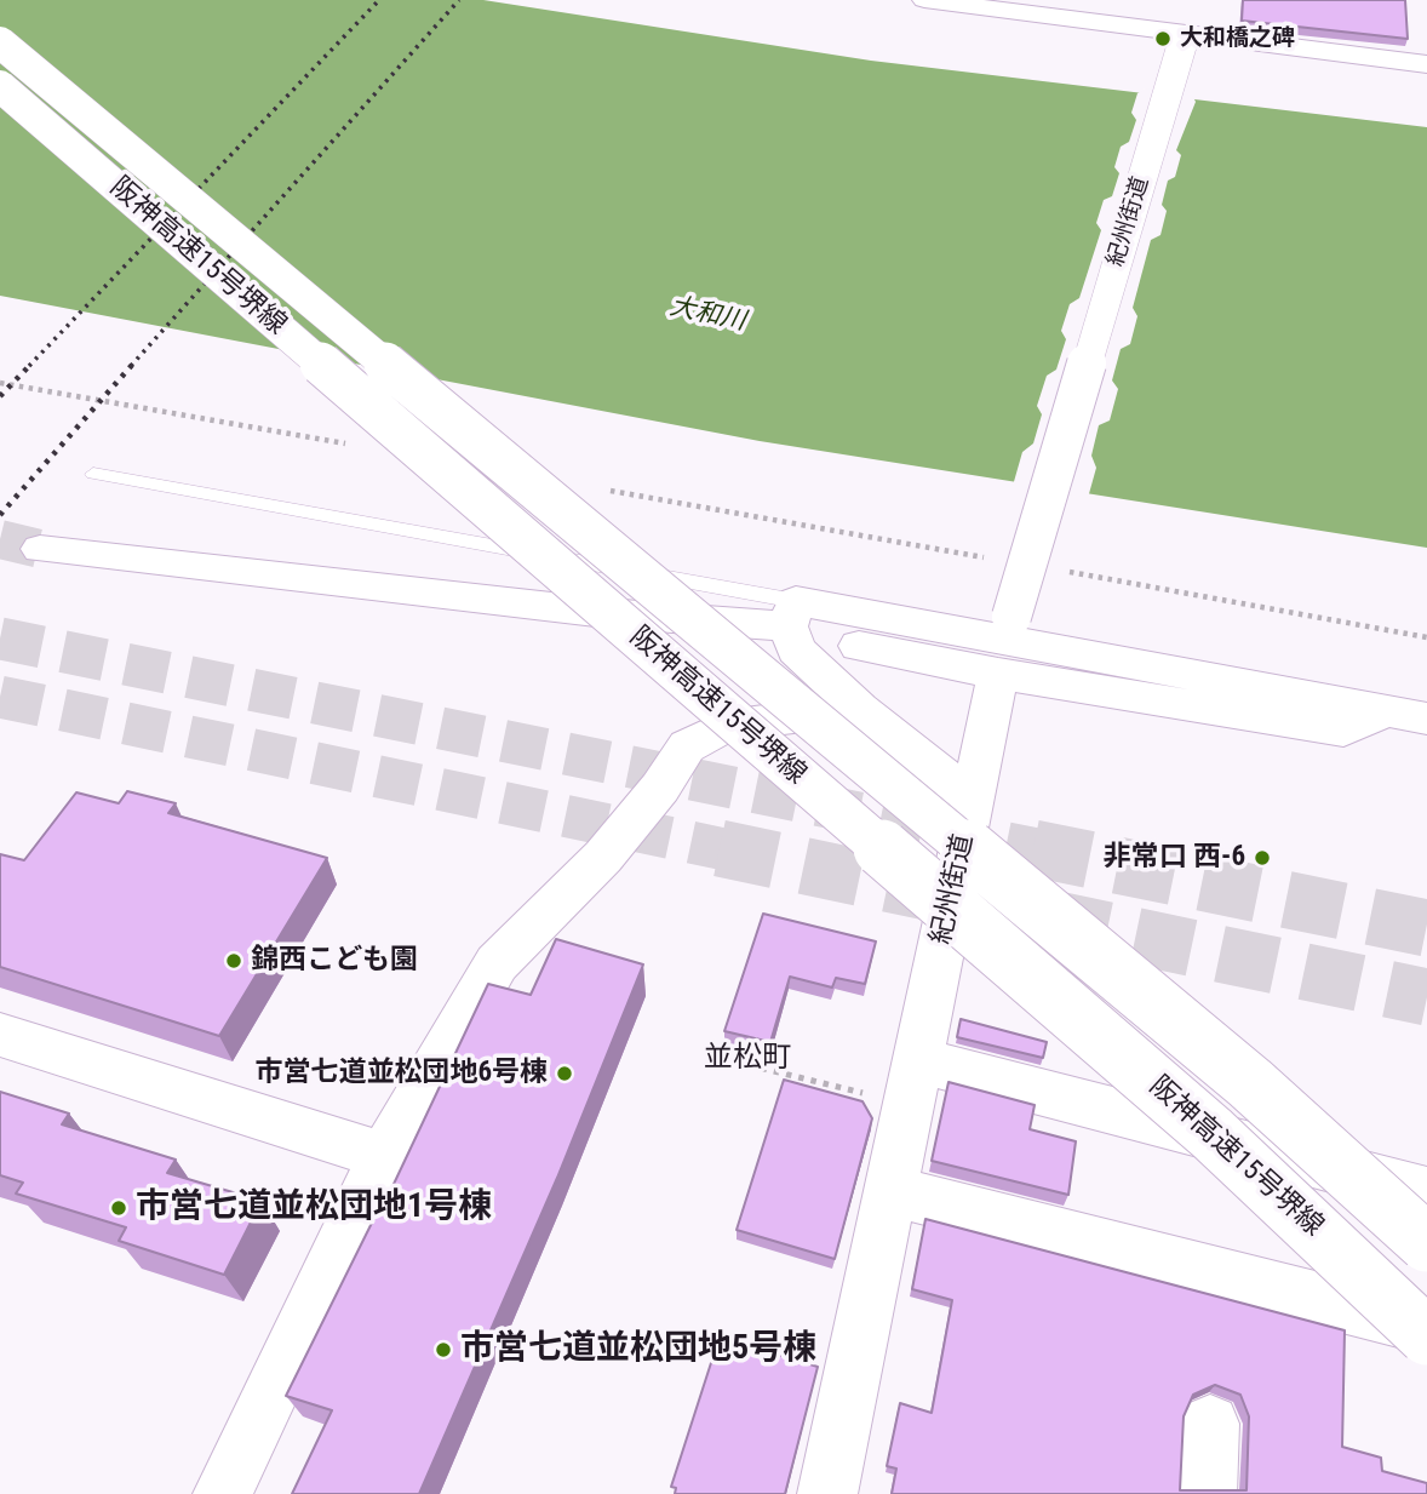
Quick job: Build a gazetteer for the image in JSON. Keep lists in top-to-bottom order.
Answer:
{
  "streets": {
    "highway": ["阪神高速15号堺線"],
    "street": ["紀州街道"]
  },
  "districts": ["並松町"],
  "water": ["大和川"],
  "places": [
    "大和橋之碑",
    "非常口 西-6",
    "錦西こども園",
    "市営七道並松団地6号棟",
    "市営七道並松団地1号棟",
    "市営七道並松団地5号棟"
  ]
}
